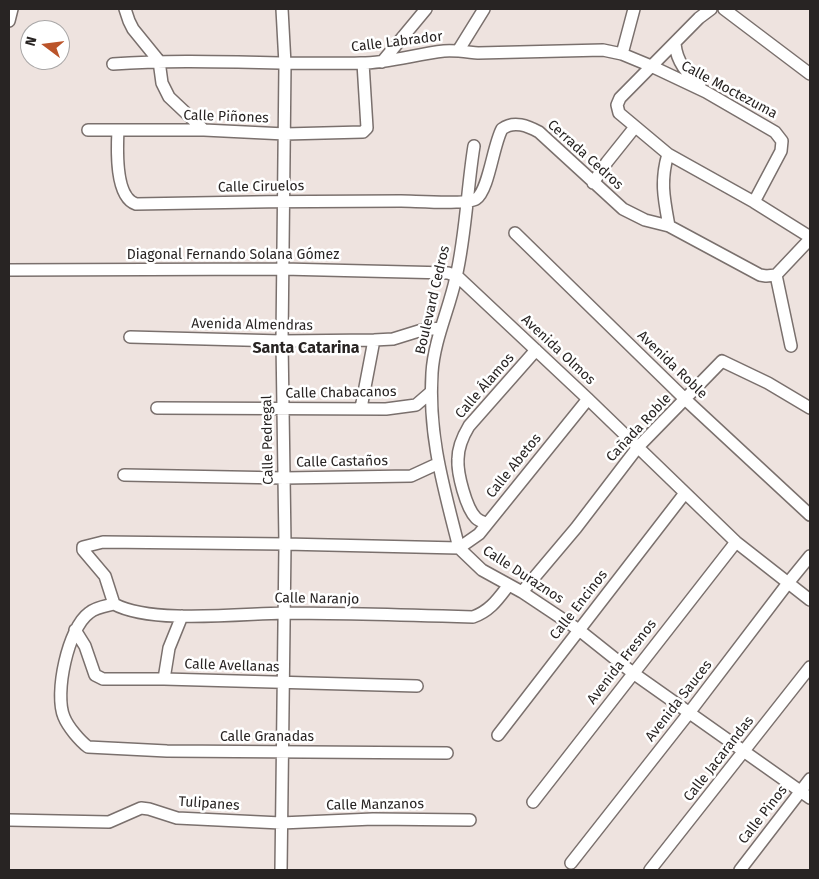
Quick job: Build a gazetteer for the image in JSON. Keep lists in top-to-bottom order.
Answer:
{
  "streets": {
    "street": [
      "Calle Labrador",
      "Calle Moctezuma",
      "Calle Piñones",
      "Cerrada Cedros",
      "Calle Ciruelos",
      "Diagonal Fernando Solana Gómez",
      "Boulevard Cedros",
      "Avenida Almendras",
      "Avenida Olmos",
      "Avenida Roble",
      "Calle Álamos",
      "Calle Chabacanos",
      "Cañada Roble",
      "Calle Pedregal",
      "Calle Castaños",
      "Calle Abetos",
      "Calle Duraznos",
      "Calle Naranjo",
      "Calle Encinos",
      "Avenida Fresnos",
      "Calle Avellanas",
      "Avenida Sauces",
      "Calle Granadas",
      "Calle Jacarandas",
      "Tulipanes",
      "Calle Manzanos",
      "Calle Pinos"
    ]
  },
  "crossings": [
    ["Calle Labrador", "Calle Moctezuma"],
    ["Calle Labrador", "Calle Piñones"],
    ["Calle Labrador", "Calle Pedregal"],
    ["Calle Piñones", "Calle Ciruelos"],
    ["Calle Piñones", "Calle Pedregal"],
    ["Cerrada Cedros", "Calle Ciruelos"],
    ["Cerrada Cedros", "Boulevard Cedros"],
    ["Calle Ciruelos", "Boulevard Cedros"],
    ["Calle Ciruelos", "Calle Pedregal"],
    ["Diagonal Fernando Solana Gómez", "Boulevard Cedros"],
    ["Diagonal Fernando Solana Gómez", "Avenida Olmos"],
    ["Diagonal Fernando Solana Gómez", "Calle Pedregal"],
    ["Boulevard Cedros", "Avenida Almendras"],
    ["Boulevard Cedros", "Avenida Olmos"],
    ["Boulevard Cedros", "Calle Chabacanos"],
    ["Boulevard Cedros", "Calle Castaños"],
    ["Boulevard Cedros", "Calle Abetos"],
    ["Boulevard Cedros", "Calle Duraznos"],
    ["Avenida Almendras", "Calle Pedregal"],
    ["Avenida Olmos", "Calle Álamos"],
    ["Avenida Olmos", "Cañada Roble"],
    ["Avenida Olmos", "Calle Abetos"],
    ["Avenida Roble", "Cañada Roble"],
    ["Calle Álamos", "Calle Abetos"],
    ["Calle Chabacanos", "Calle Pedregal"],
    ["Cañada Roble", "Calle Duraznos"],
    ["Calle Pedregal", "Calle Castaños"],
    ["Calle Pedregal", "Calle Naranjo"],
    ["Calle Pedregal", "Calle Avellanas"],
    ["Calle Pedregal", "Calle Granadas"],
    ["Calle Pedregal", "Tulipanes"],
    ["Calle Pedregal", "Calle Manzanos"],
    ["Calle Abetos", "Calle Duraznos"],
    ["Calle Duraznos", "Calle Naranjo"],
    ["Calle Duraznos", "Calle Encinos"],
    ["Calle Duraznos", "Avenida Fresnos"],
    ["Calle Duraznos", "Avenida Sauces"],
    ["Calle Duraznos", "Calle Jacarandas"],
    ["Calle Duraznos", "Calle Pinos"],
    ["Calle Avellanas", "Calle Granadas"],
    ["Tulipanes", "Calle Manzanos"]
  ],
  "districts": ["Santa Catarina"],
  "north": "left"
}
